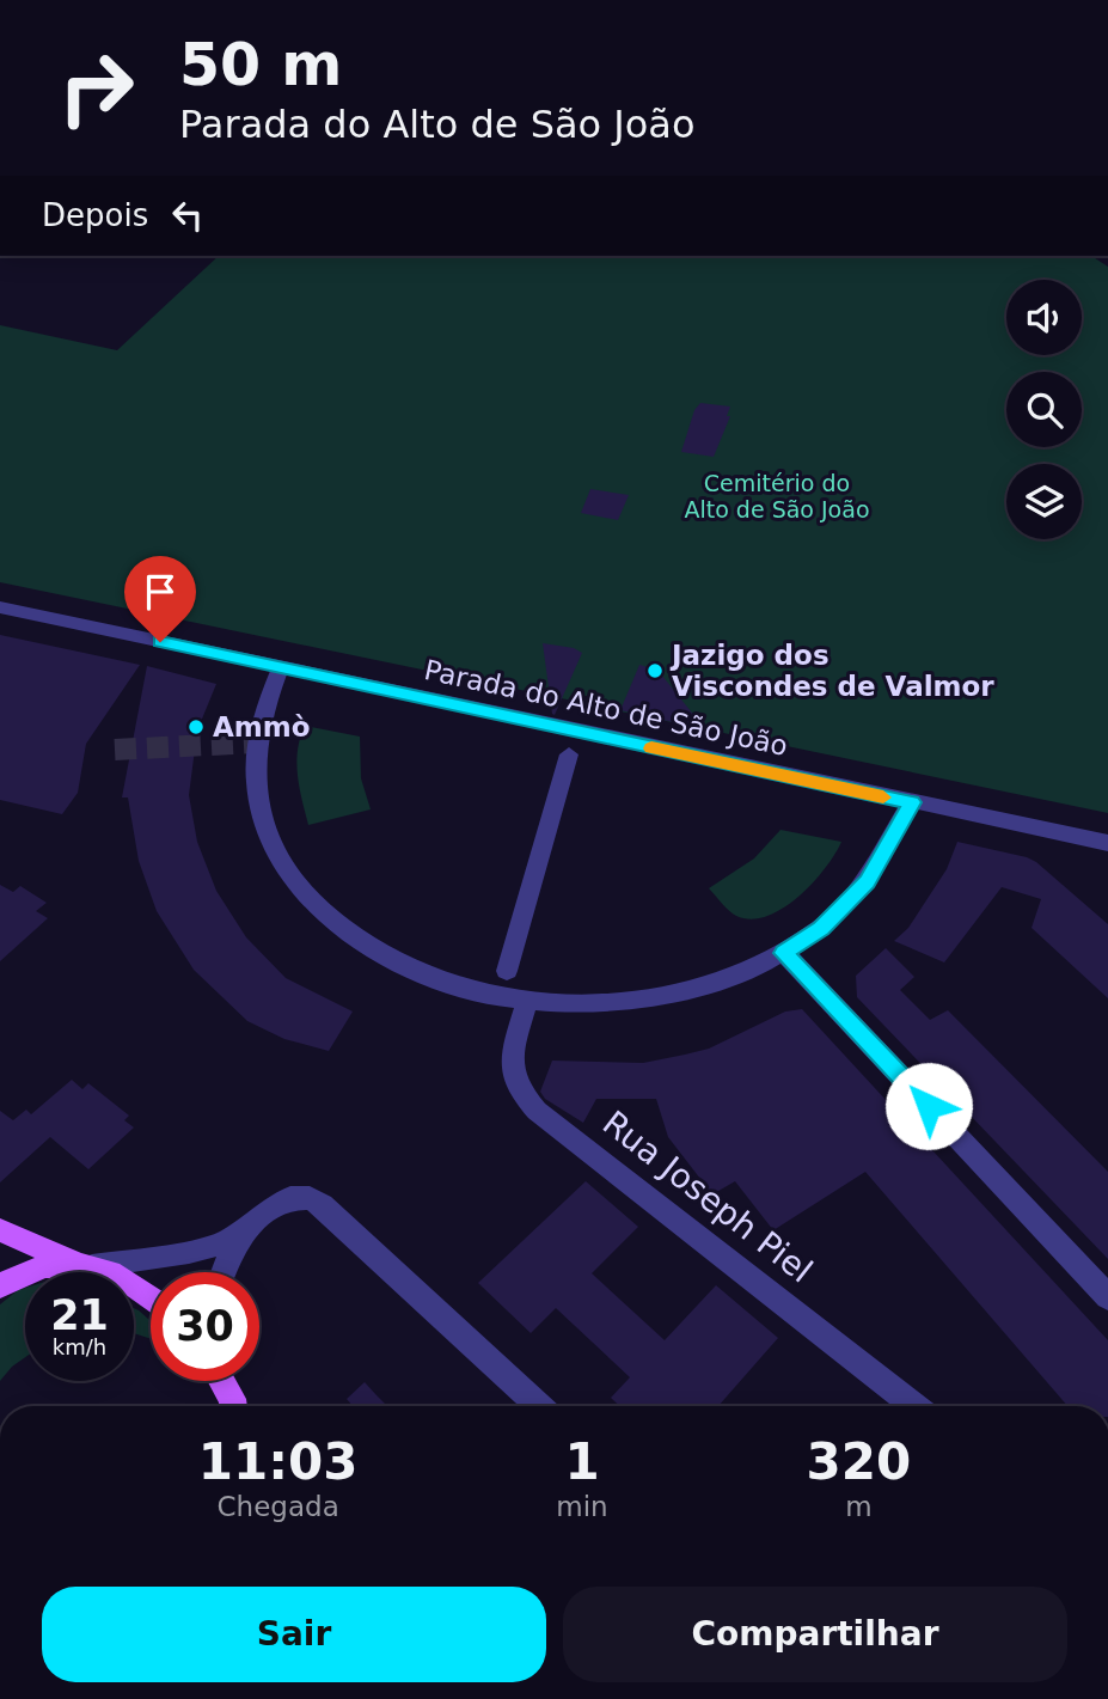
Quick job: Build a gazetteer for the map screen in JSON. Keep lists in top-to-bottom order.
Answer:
{
  "streets": {
    "street": ["Parada do Alto de São João", "Rua Joseph Piel"]
  },
  "parks": ["Cemitério do Alto de São João"],
  "places": ["Jazigo dos Viscondes de Valmor", "Ammò"],
  "page": {
    "turn": ["50 m", "Parada do Alto de São João"],
    "then": "Depois",
    "speed": "21 km/h",
    "limit": "30",
    "eta": [
      "11:03",
      "Chegada",
      "1",
      "min",
      "320",
      "m"
    ],
    "buttons": ["Sair", "Compartilhar"]
  }
}
